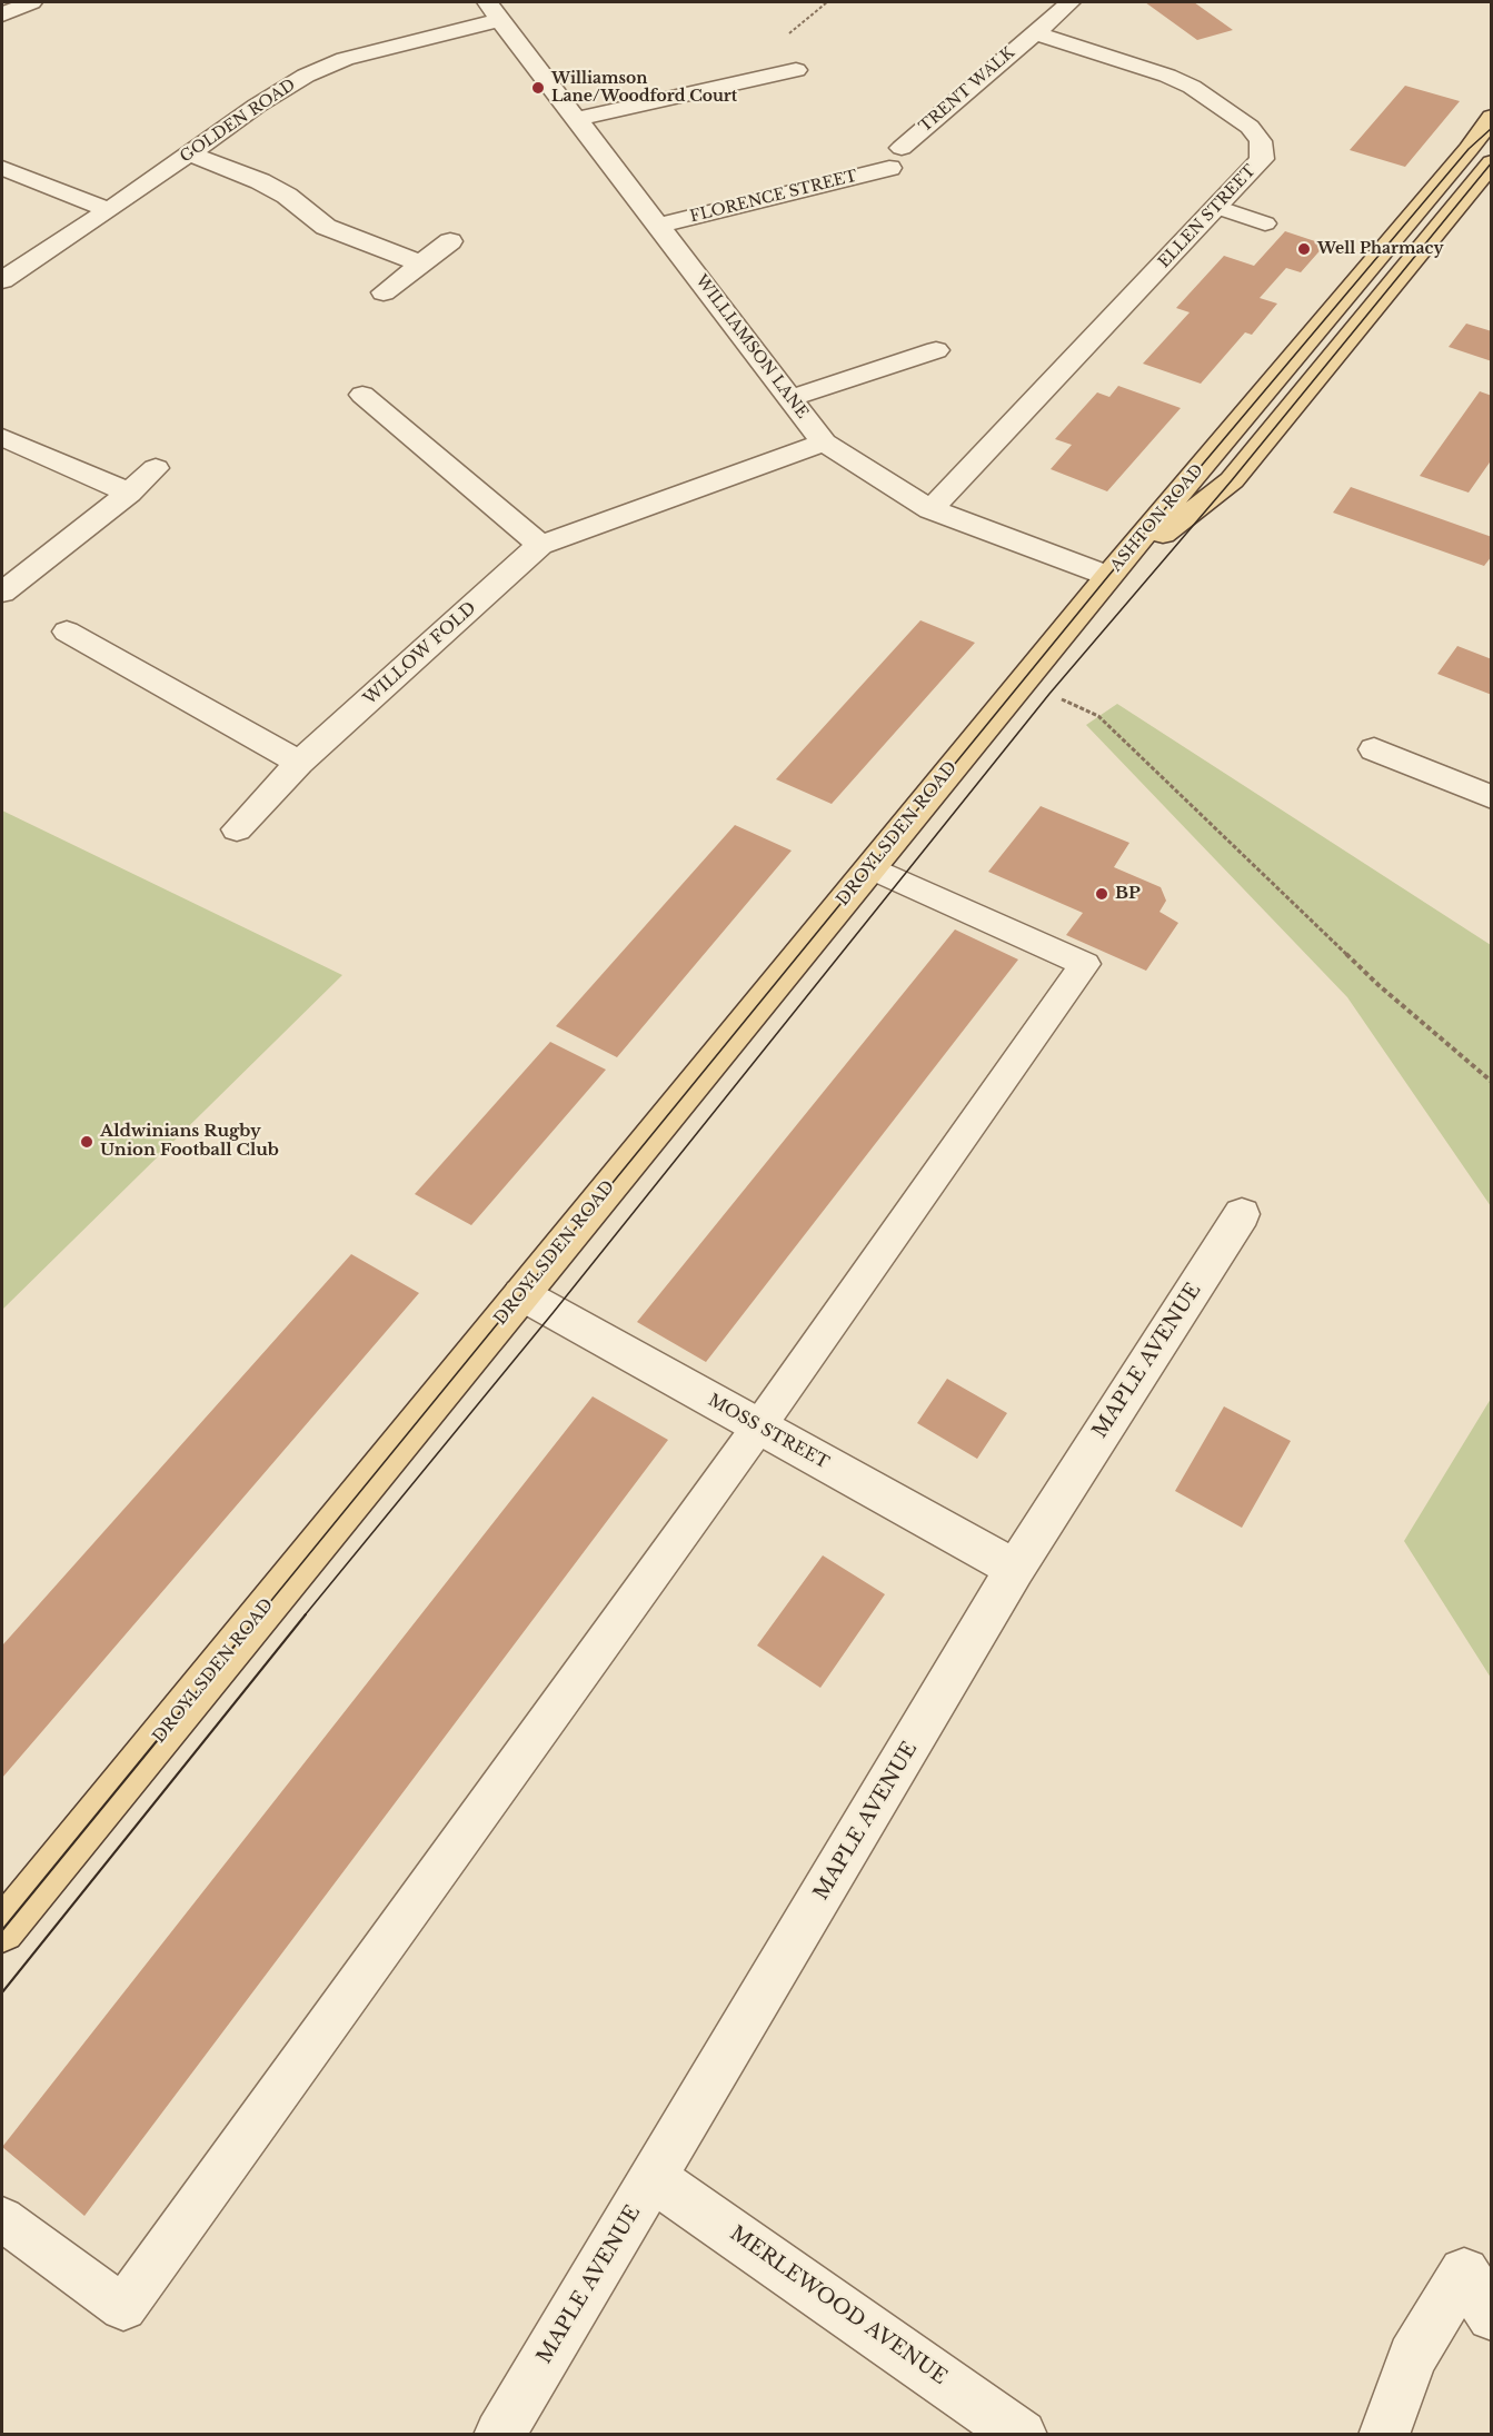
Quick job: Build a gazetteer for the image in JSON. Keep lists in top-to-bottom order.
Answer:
{
  "streets": {
    "main road": ["ASHTON ROAD", "DROYLSDEN ROAD"],
    "street": [
      "TRENT WALK",
      "GOLDEN ROAD",
      "FLORENCE STREET",
      "ELLEN STREET",
      "WILLIAMSON LANE",
      "WILLOW FOLD",
      "MAPLE AVENUE",
      "MOSS STREET",
      "MERLEWOOD AVENUE"
    ]
  },
  "crossings": [
    ["TRENT WALK", "ELLEN STREET"],
    ["GOLDEN ROAD", "WILLIAMSON LANE"],
    ["FLORENCE STREET", "WILLIAMSON LANE"],
    ["ELLEN STREET", "WILLIAMSON LANE"],
    ["WILLIAMSON LANE", "ASHTON ROAD"],
    ["WILLIAMSON LANE", "WILLOW FOLD"],
    ["WILLIAMSON LANE", "DROYLSDEN ROAD"],
    ["ASHTON ROAD", "DROYLSDEN ROAD"],
    ["DROYLSDEN ROAD", "MOSS STREET"],
    ["MAPLE AVENUE", "MOSS STREET"],
    ["MAPLE AVENUE", "MERLEWOOD AVENUE"]
  ],
  "places": [
    "Williamson Lane/Woodford Court",
    "Well Pharmacy",
    "BP",
    "Aldwinians Rugby Union Football Club"
  ]
}
